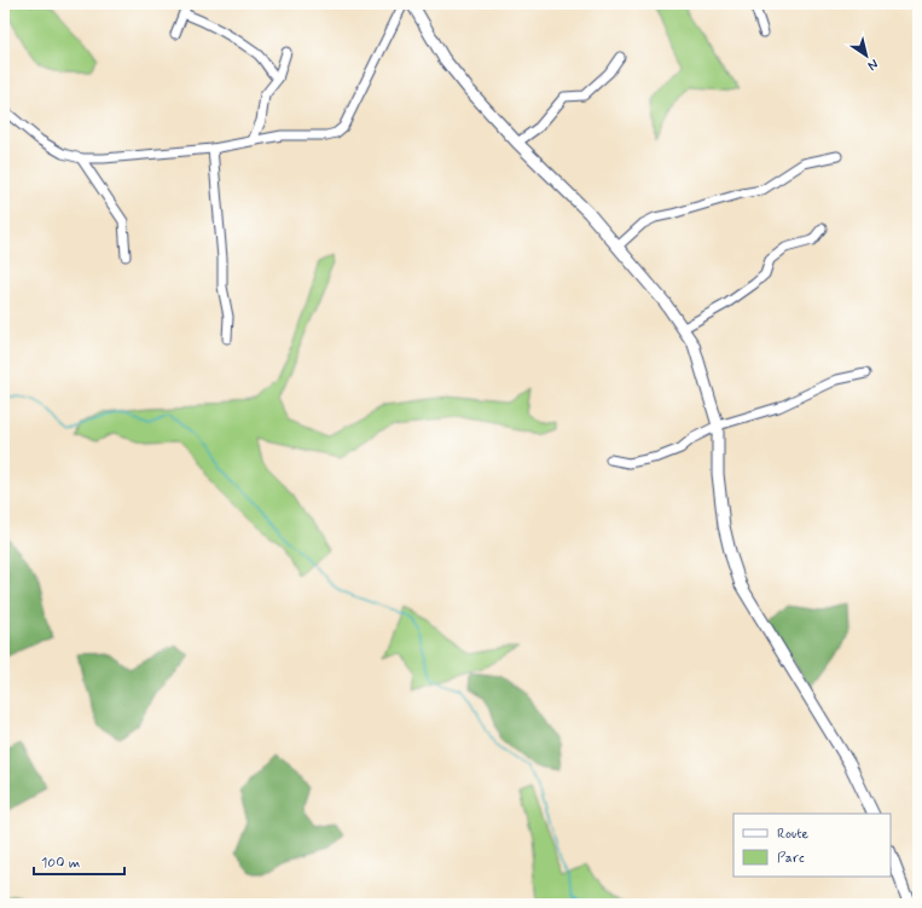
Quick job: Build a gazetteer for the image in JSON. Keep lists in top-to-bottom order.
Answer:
{
  "legend": ["Route", "Parc"],
  "scale_bar": "100 m",
  "north": "bottom right"
}
